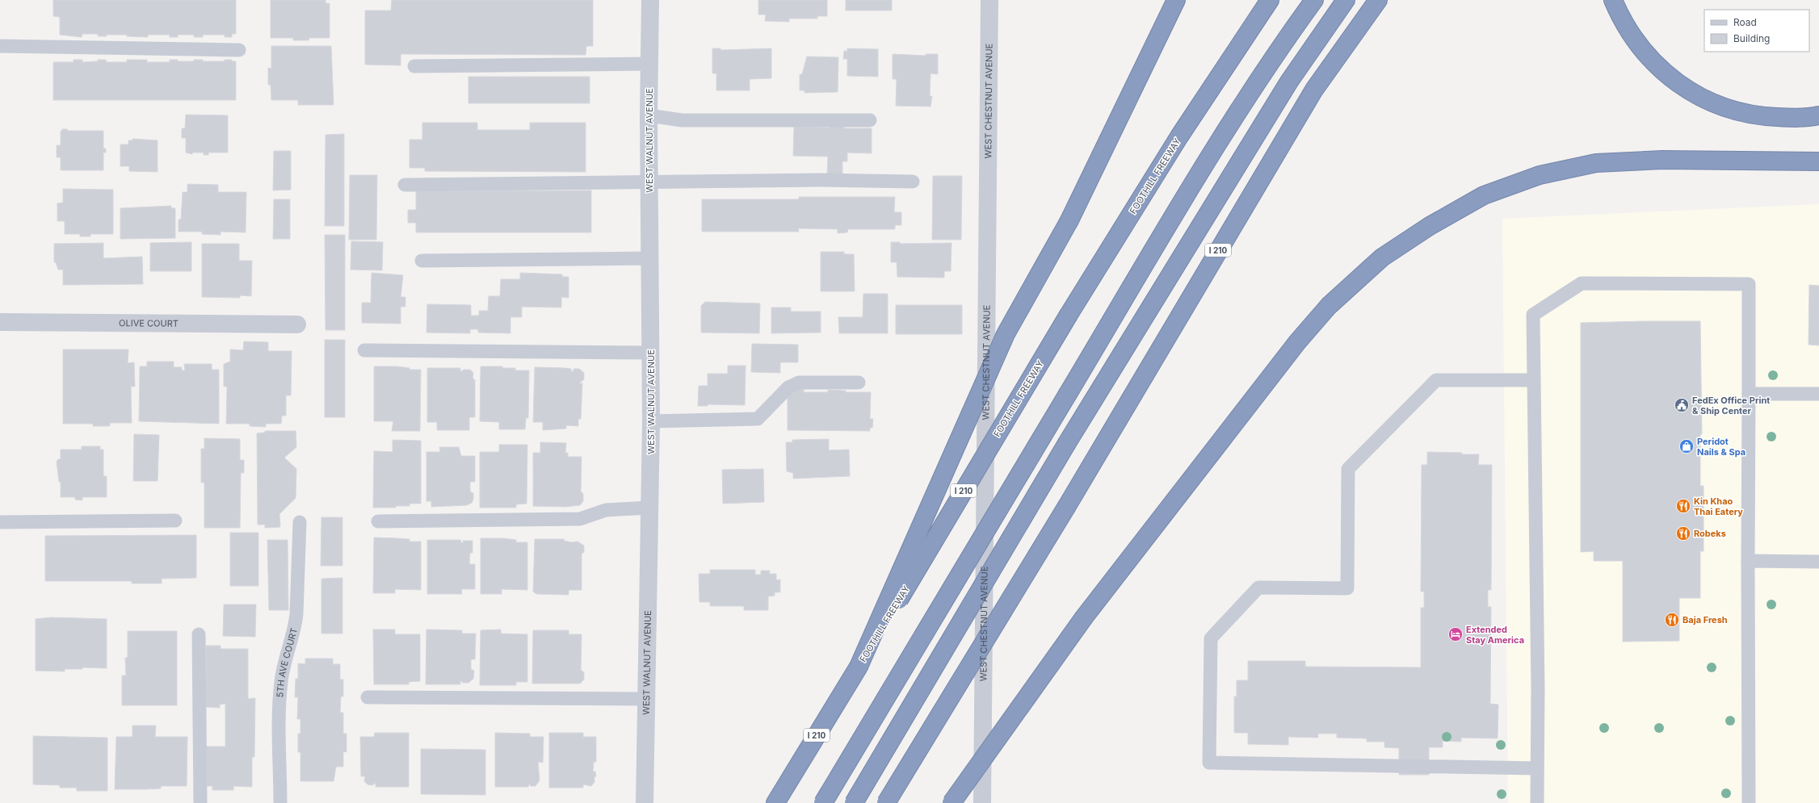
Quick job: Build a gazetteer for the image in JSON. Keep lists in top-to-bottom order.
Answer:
{
  "streets": {
    "highway": ["FOOTHILL FREEWAY", "I 210"],
    "street": ["WEST CHESTNUT AVENUE", "WEST WALNUT AVENUE", "OLIVE COURT"],
    "lane": ["5TH AVE COURT"]
  },
  "places": {
    "public building": ["FedEx Office Print & Ship Center"],
    "shop": ["Peridot Nails & Spa"],
    "restaurant": ["Kin Khao Thai Eatery", "Robeks", "Baja Fresh"],
    "hotel": ["Extended Stay America"]
  },
  "legend": ["Road", "Building"]
}
